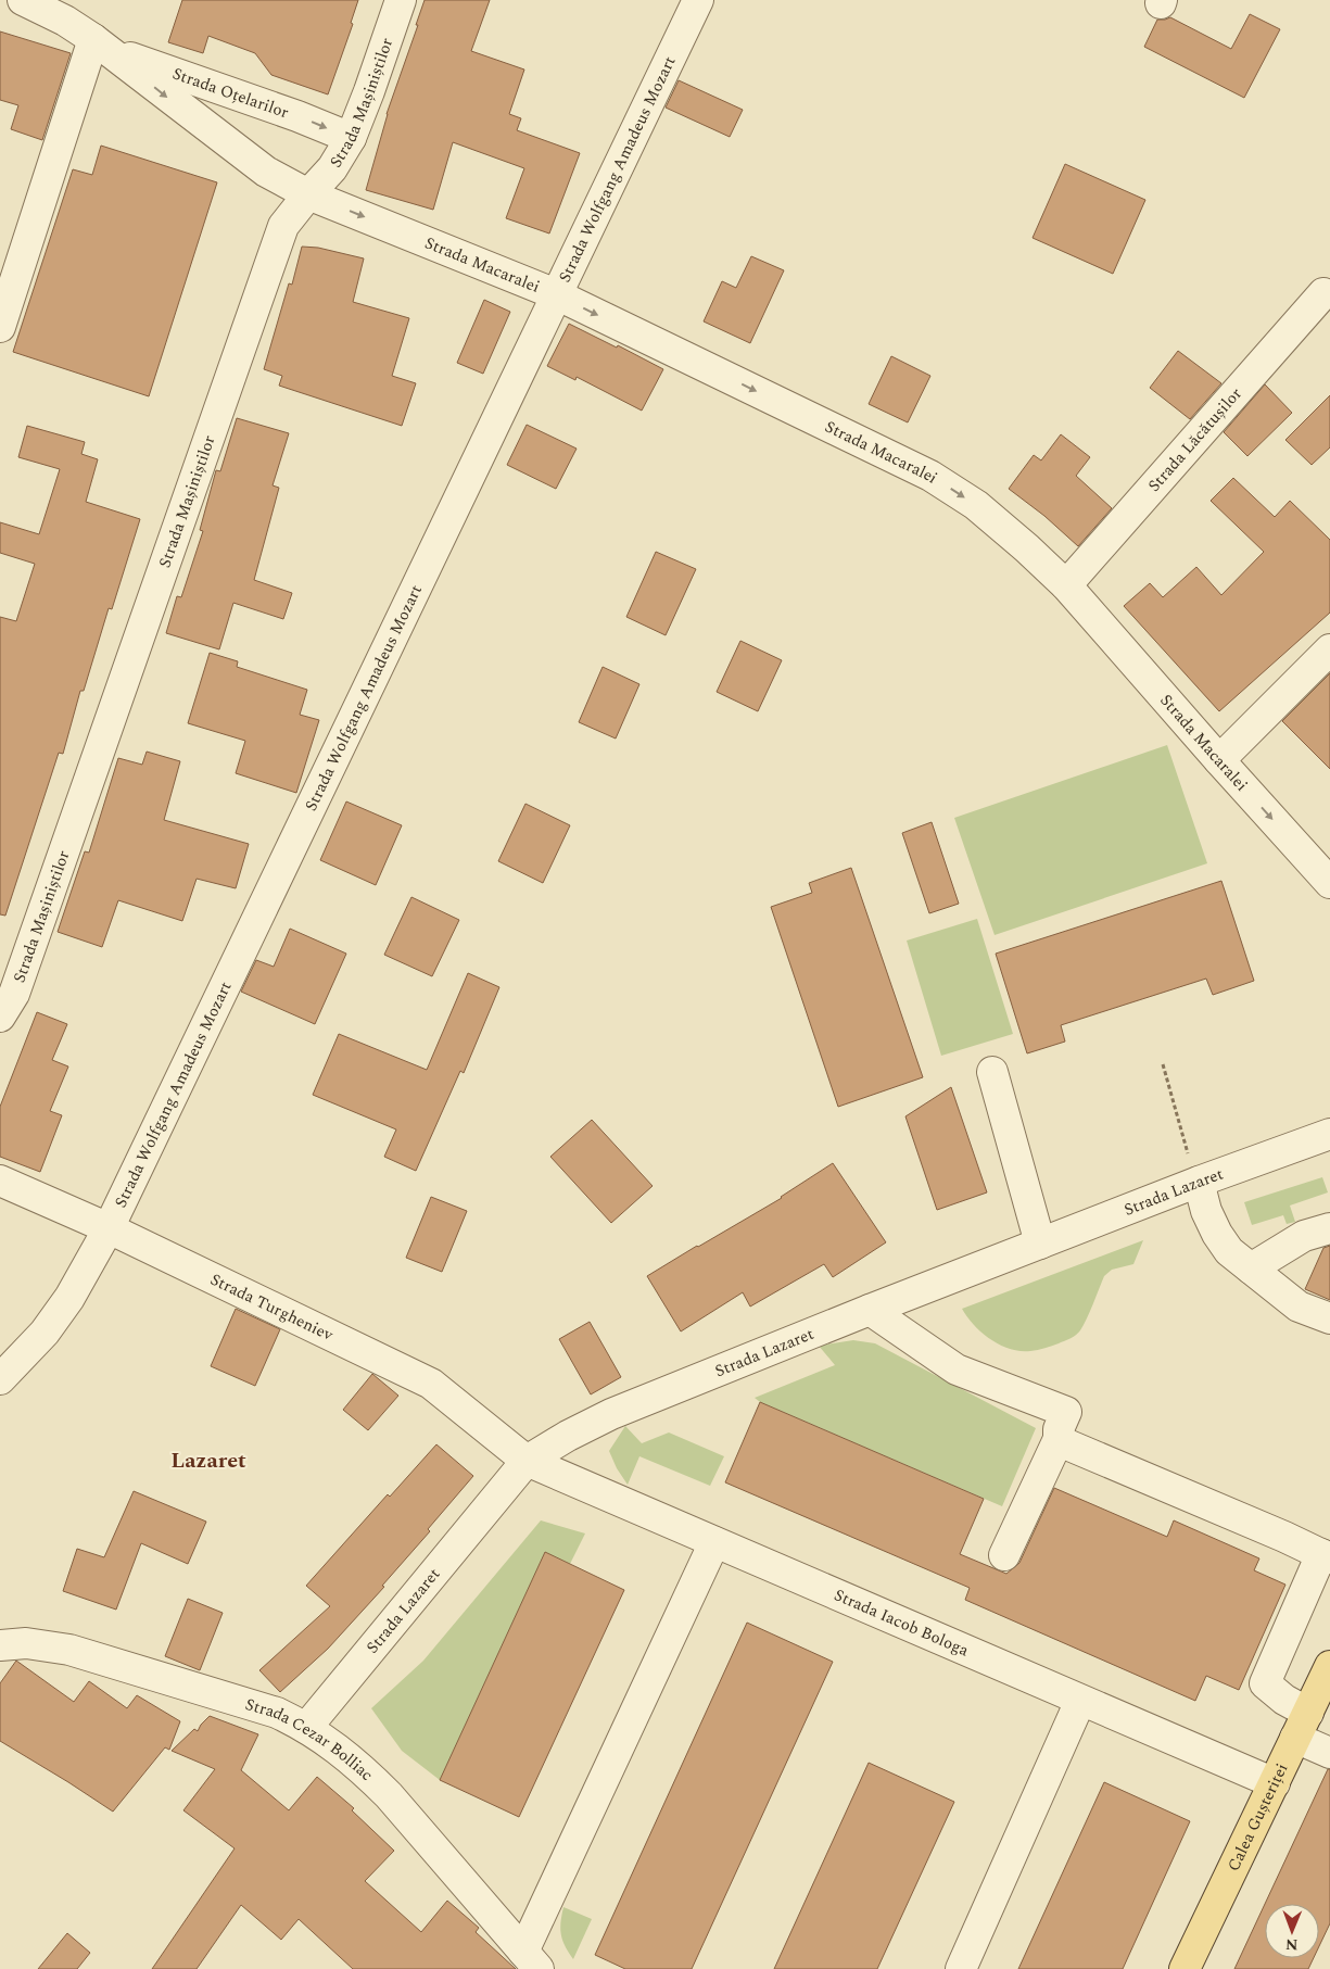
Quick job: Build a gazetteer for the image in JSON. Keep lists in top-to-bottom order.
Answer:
{
  "streets": {
    "main road": ["Calea Gușteriței"],
    "street": [
      "Strada Oțelarilor",
      "Strada Mașiniștilor",
      "Strada Wolfgang Amadeus Mozart",
      "Strada Macaralei",
      "Strada Lăcătușilor",
      "Strada Lazaret",
      "Strada Turgheniev",
      "Strada Iacob Bologa",
      "Strada Cezar Bolliac"
    ]
  },
  "crossings": [
    ["Strada Oțelarilor", "Strada Mașiniștilor"],
    ["Strada Oțelarilor", "Strada Macaralei"],
    ["Strada Mașiniștilor", "Strada Macaralei"],
    ["Strada Wolfgang Amadeus Mozart", "Strada Macaralei"],
    ["Strada Wolfgang Amadeus Mozart", "Strada Turgheniev"],
    ["Strada Macaralei", "Strada Lăcătușilor"],
    ["Strada Lazaret", "Strada Turgheniev"],
    ["Strada Lazaret", "Strada Iacob Bologa"],
    ["Strada Lazaret", "Strada Cezar Bolliac"],
    ["Strada Turgheniev", "Strada Iacob Bologa"],
    ["Strada Iacob Bologa", "Calea Gușteriței"]
  ],
  "one_way": ["Strada Oțelarilor", "Strada Macaralei"],
  "districts": ["Lazaret"],
  "north": "bottom"
}
